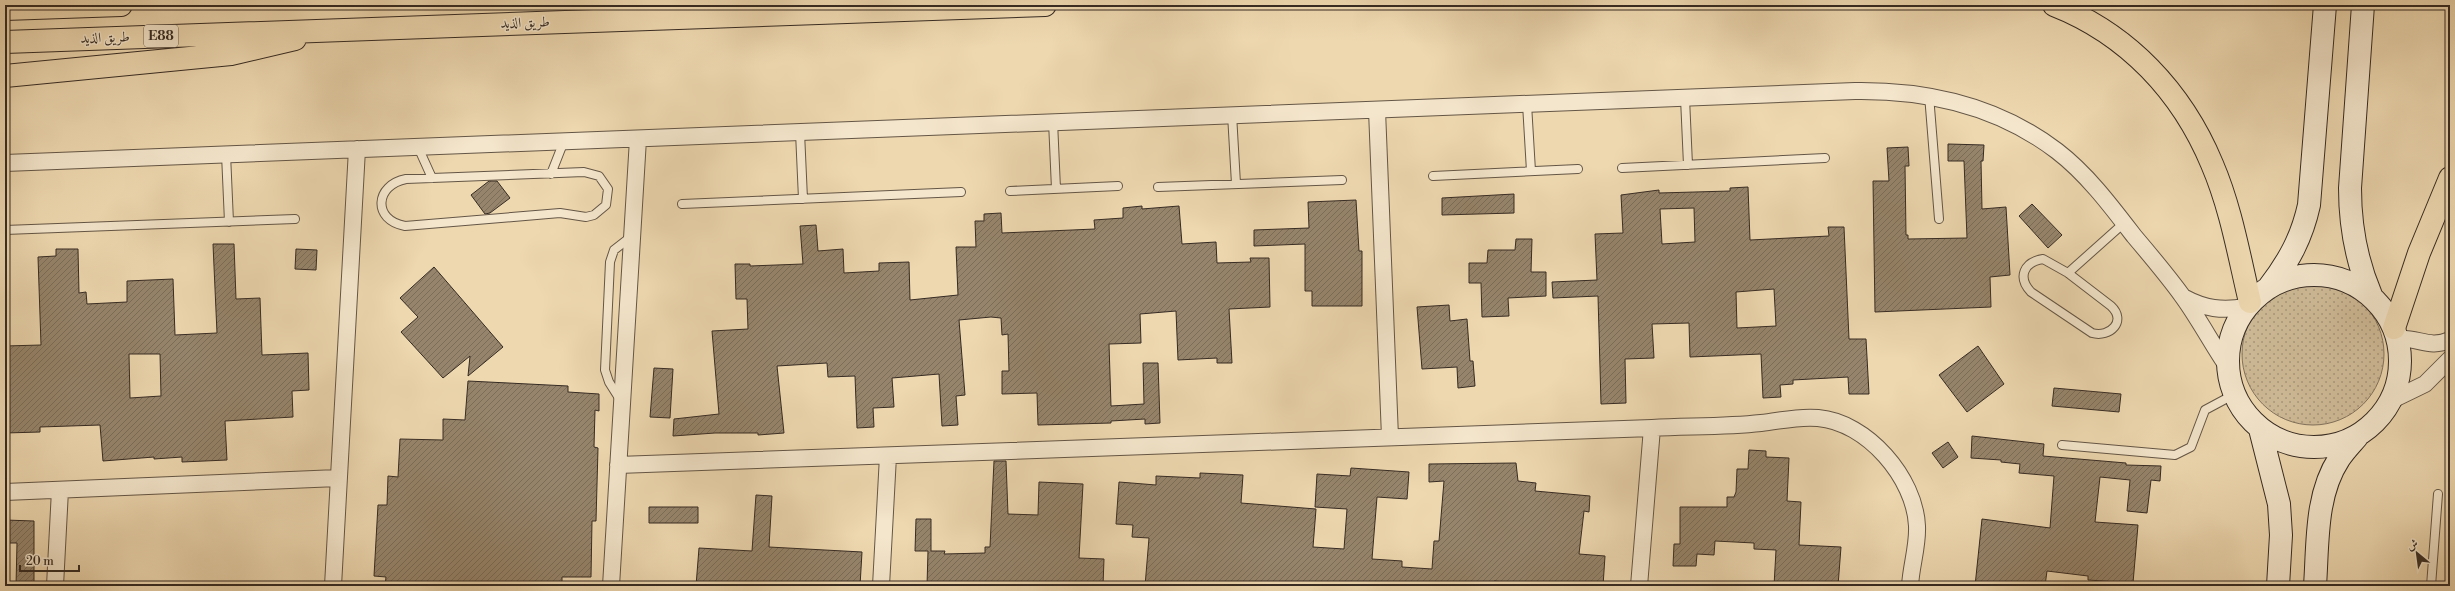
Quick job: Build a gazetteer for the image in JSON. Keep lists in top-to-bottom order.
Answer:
{
  "streets": {
    "highway": ["طريق الذيد", "E88"]
  },
  "scale_bar": "20 m",
  "north": "top left"
}
